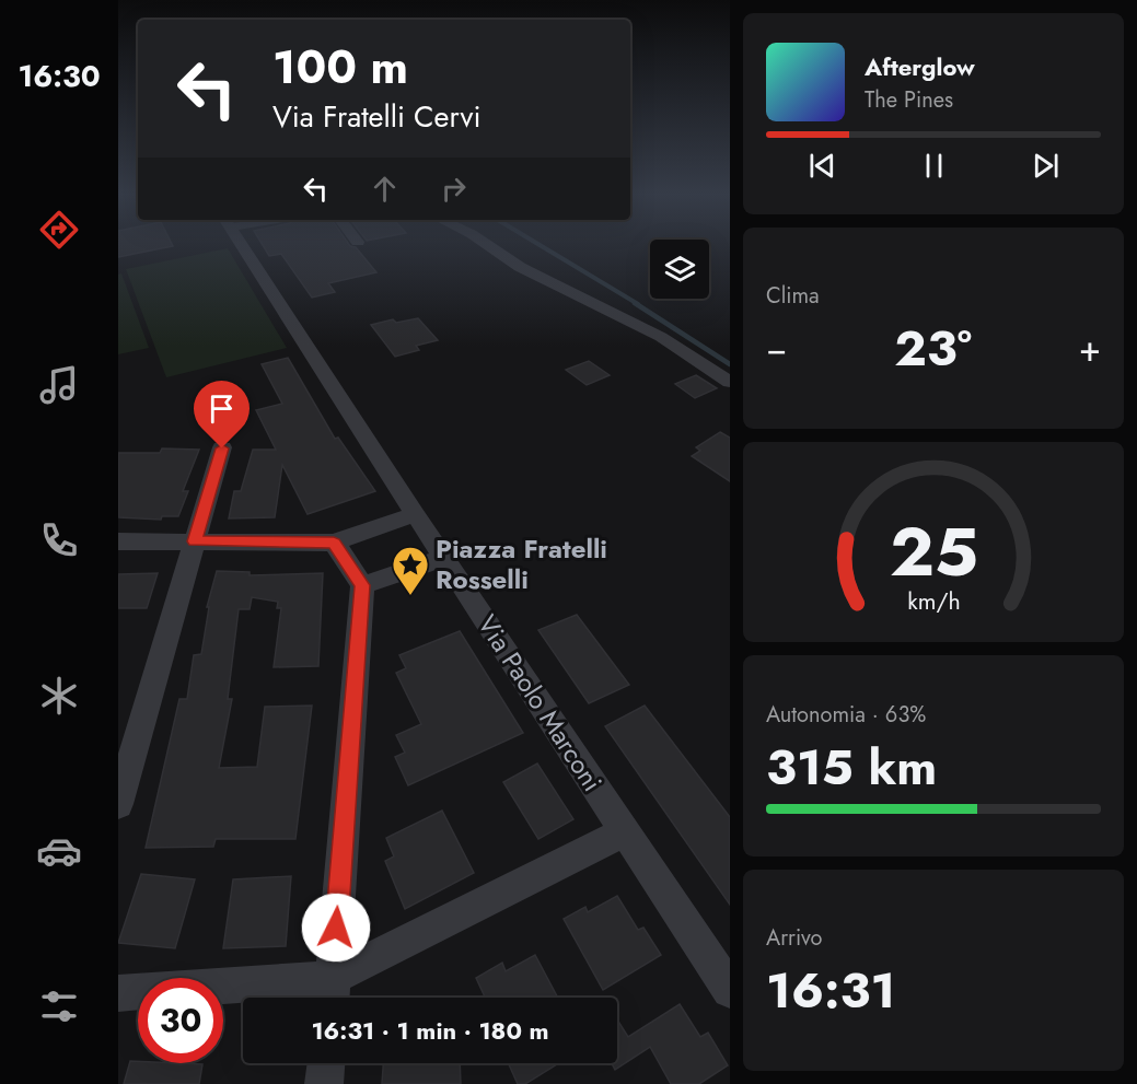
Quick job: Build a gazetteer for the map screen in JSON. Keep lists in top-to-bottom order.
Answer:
{
  "streets": {
    "street": ["Via Paolo Marconi"]
  },
  "places": {
    "place": ["Piazza Fratelli Rosselli"]
  },
  "page": {
    "tabs": "16:30",
    "turn": ["100 m", "Via Fratelli Cervi"],
    "song": ["Afterglow", "The Pines"],
    "tile": [
      "Clima",
      ["Autonomia · 63%", "315 km"],
      ["Arrivo", "16:31"]
    ],
    "heat": ["−", "23°", "+"],
    "limit": "30",
    "trip": "16:31 · 1 min · 180 m",
    "gauge": ["25", "km/h"]
  }
}
